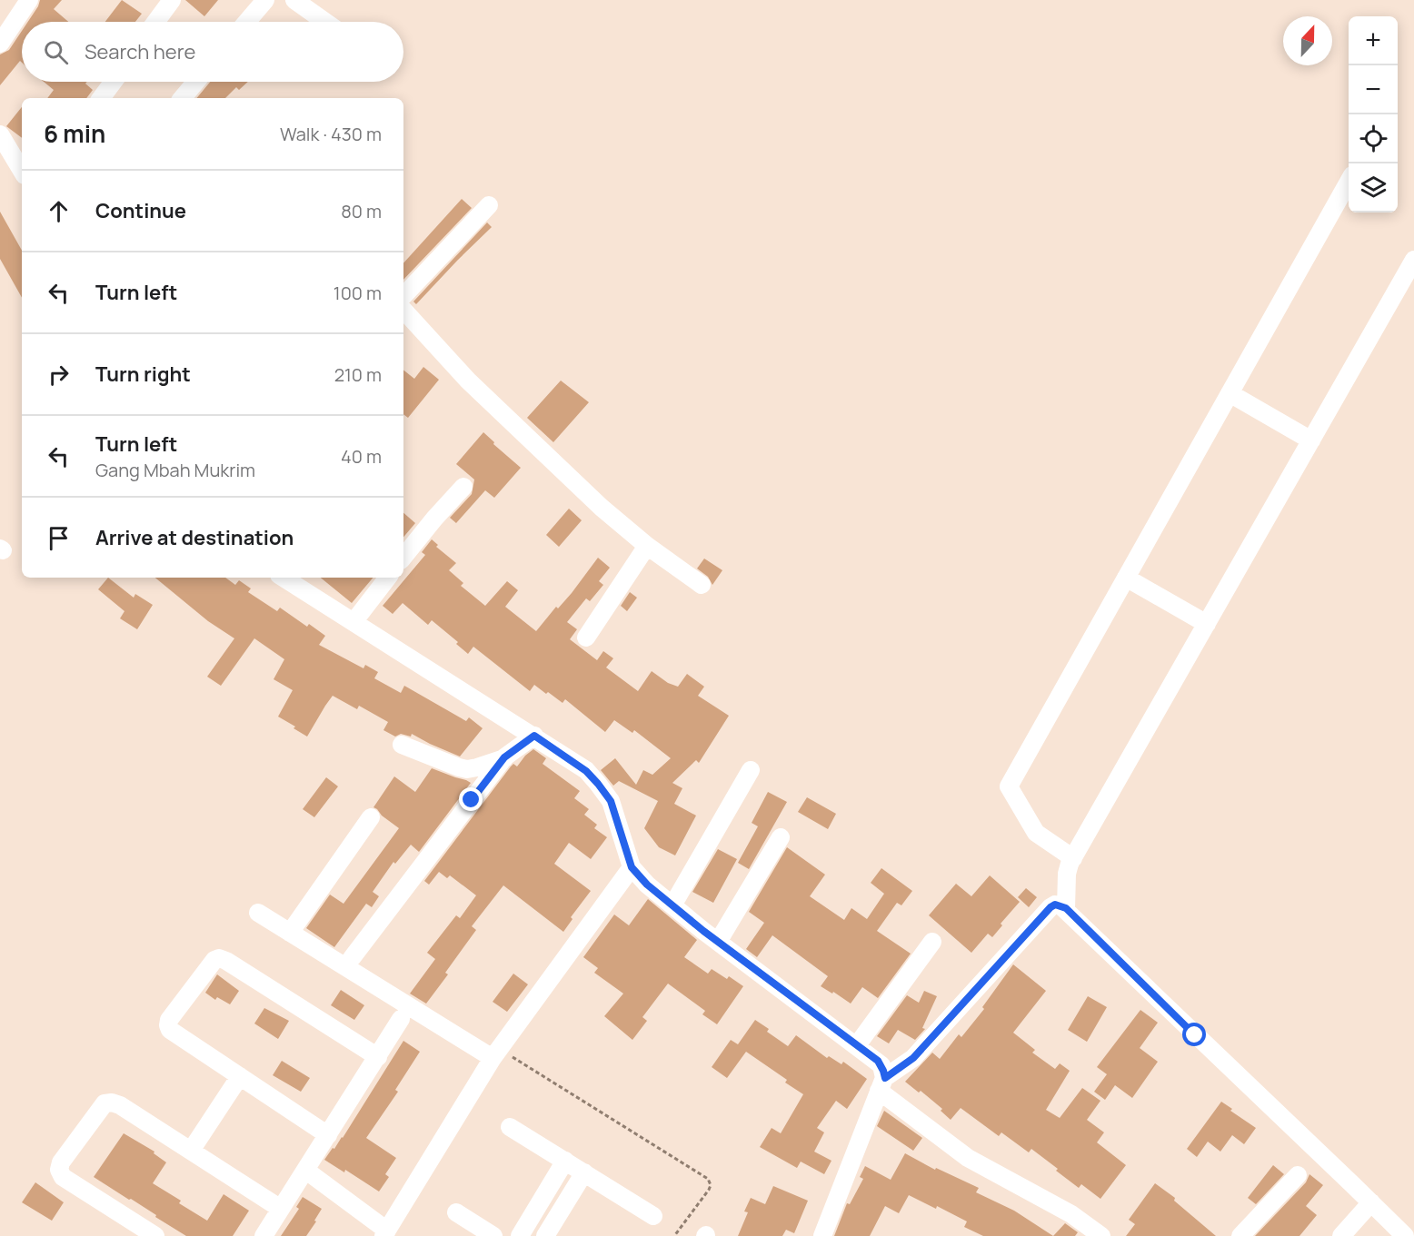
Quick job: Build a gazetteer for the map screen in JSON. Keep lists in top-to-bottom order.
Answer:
{
  "north": "top",
  "page": {
    "map_buttons": ["+", "−"],
    "search": "Search here",
    "heading": ["6 min", "Walk · 430 m"],
    "list": [
      ["Continue", "80 m"],
      ["Turn left", "100 m"],
      ["Turn right", "210 m"],
      ["Turn left", "Gang Mbah Mukrim", "40 m"],
      "Arrive at destination"
    ]
  }
}
